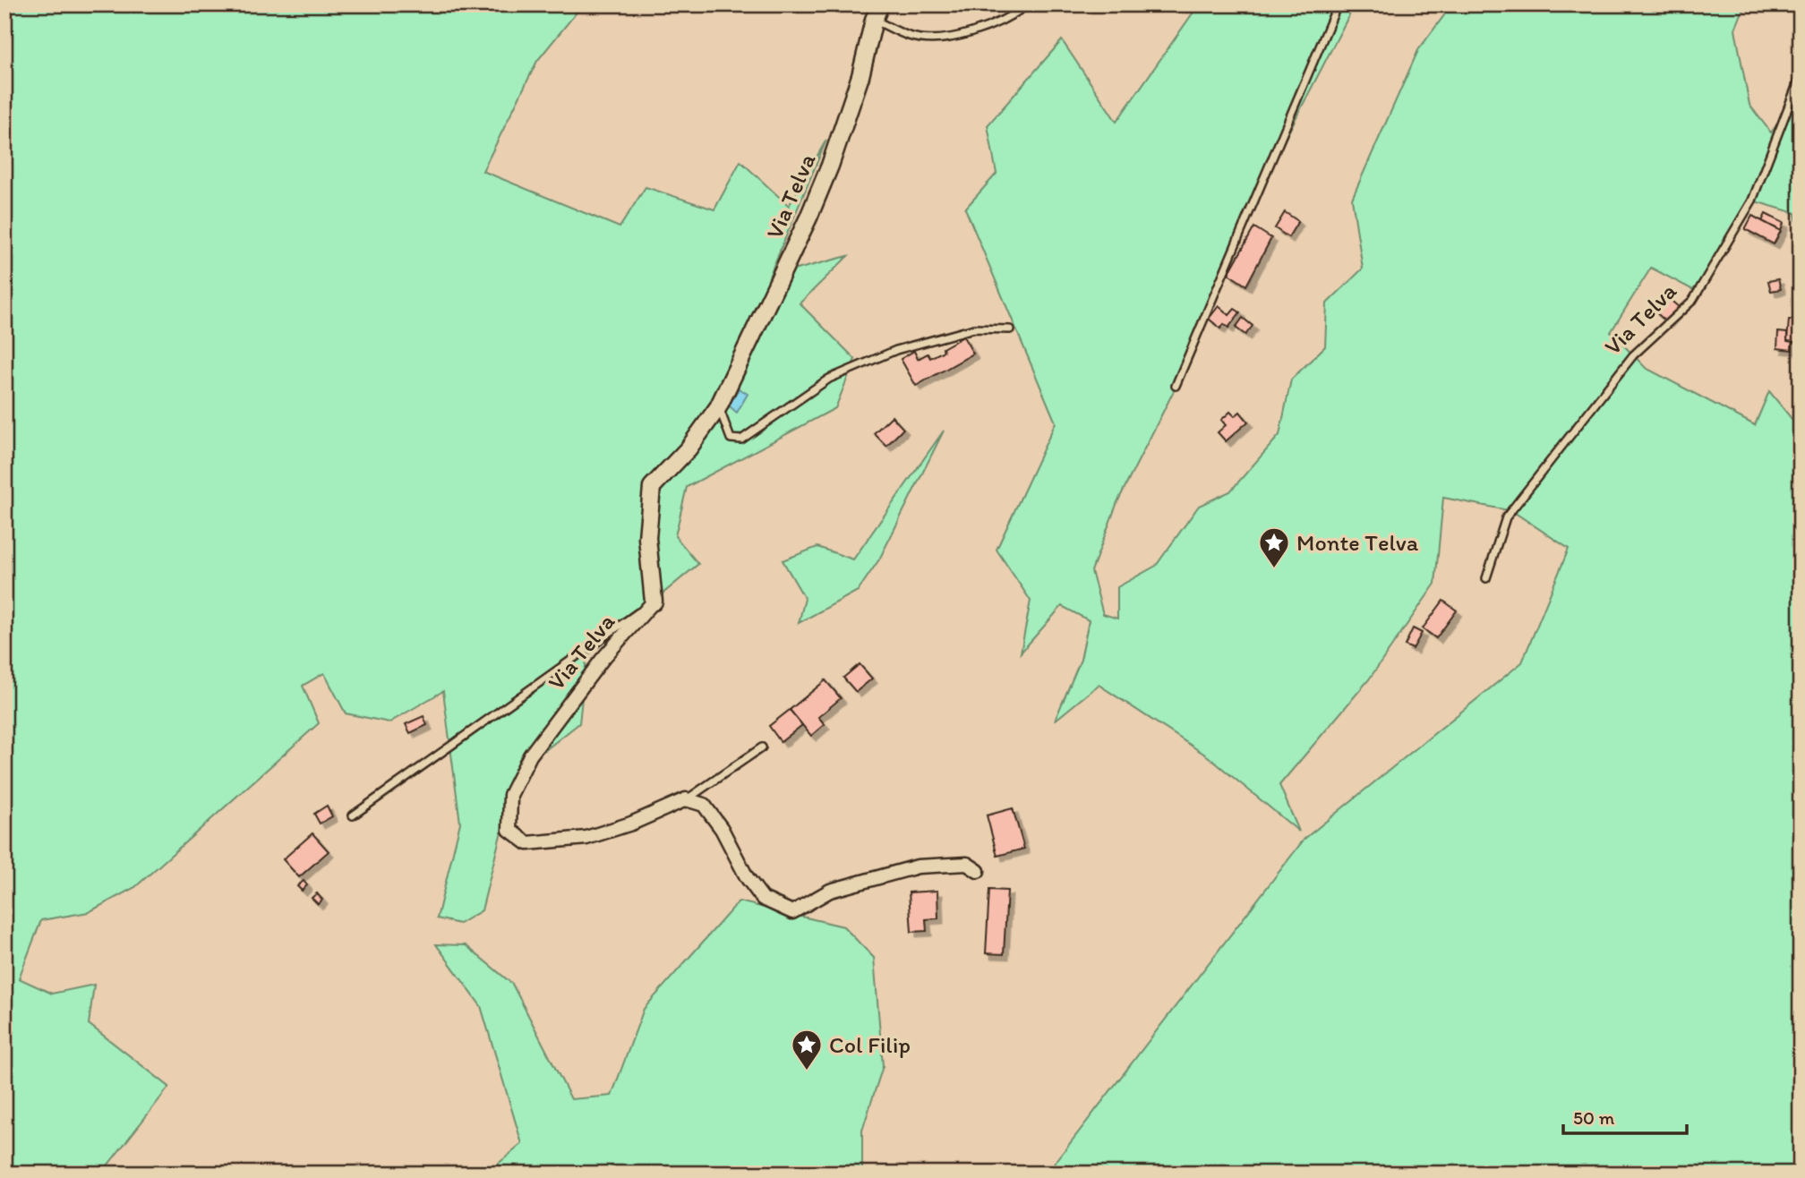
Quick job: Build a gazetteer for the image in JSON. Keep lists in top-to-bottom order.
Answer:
{
  "streets": {
    "street": ["Via Telva"]
  },
  "places": {
    "place": ["Monte Telva", "Col Filip"]
  },
  "scale_bar": "50 m"
}
